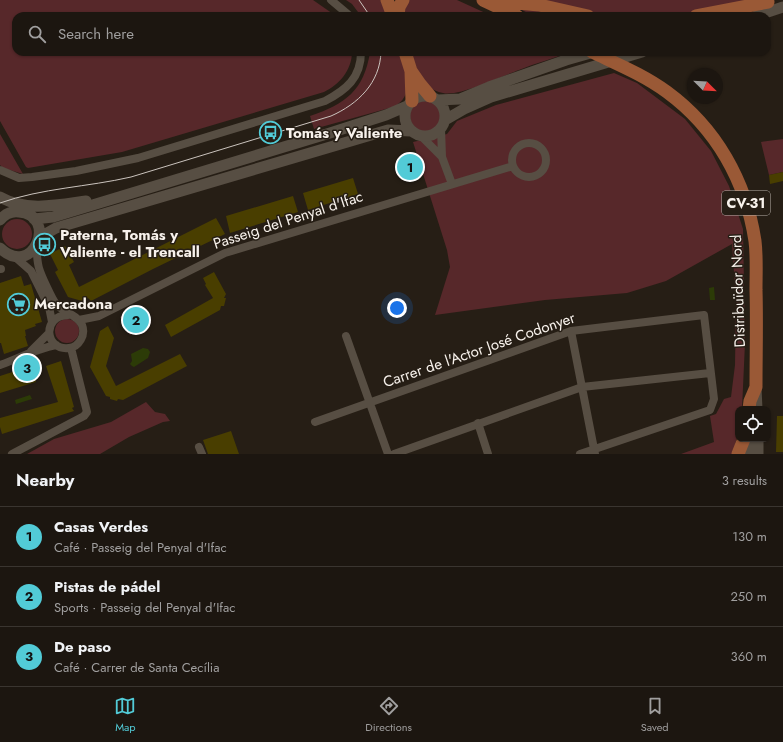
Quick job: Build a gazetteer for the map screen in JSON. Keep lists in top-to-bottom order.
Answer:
{
  "streets": {
    "main road": ["CV-31", "Distribuïdor Nord"],
    "street": ["Passeig del Penyal d'Ifac", "Carrer de l'Actor José Codonyer"]
  },
  "places": {
    "bus stop": ["Tomás y Valiente", "Paterna, Tomás y Valiente - el Trencall"],
    "supermarket": ["Mercadona"]
  },
  "north": "bottom right",
  "page": {
    "search": "Search here",
    "pins": ["1", "2", "3"],
    "heading": ["Nearby", "3 results"],
    "list": [
      {
        "mark": "1",
        "name": "Casas Verdes",
        "note": "Café · Passeig del Penyal d'Ifac",
        "value": "130 m"
      },
      {
        "mark": "2",
        "name": "Pistas de pádel",
        "note": "Sports · Passeig del Penyal d'Ifac",
        "value": "250 m"
      },
      {
        "mark": "3",
        "name": "De paso",
        "note": "Café · Carrer de Santa Cecília",
        "value": "360 m"
      }
    ],
    "nav": ["Map", "Directions", "Saved"]
  }
}
